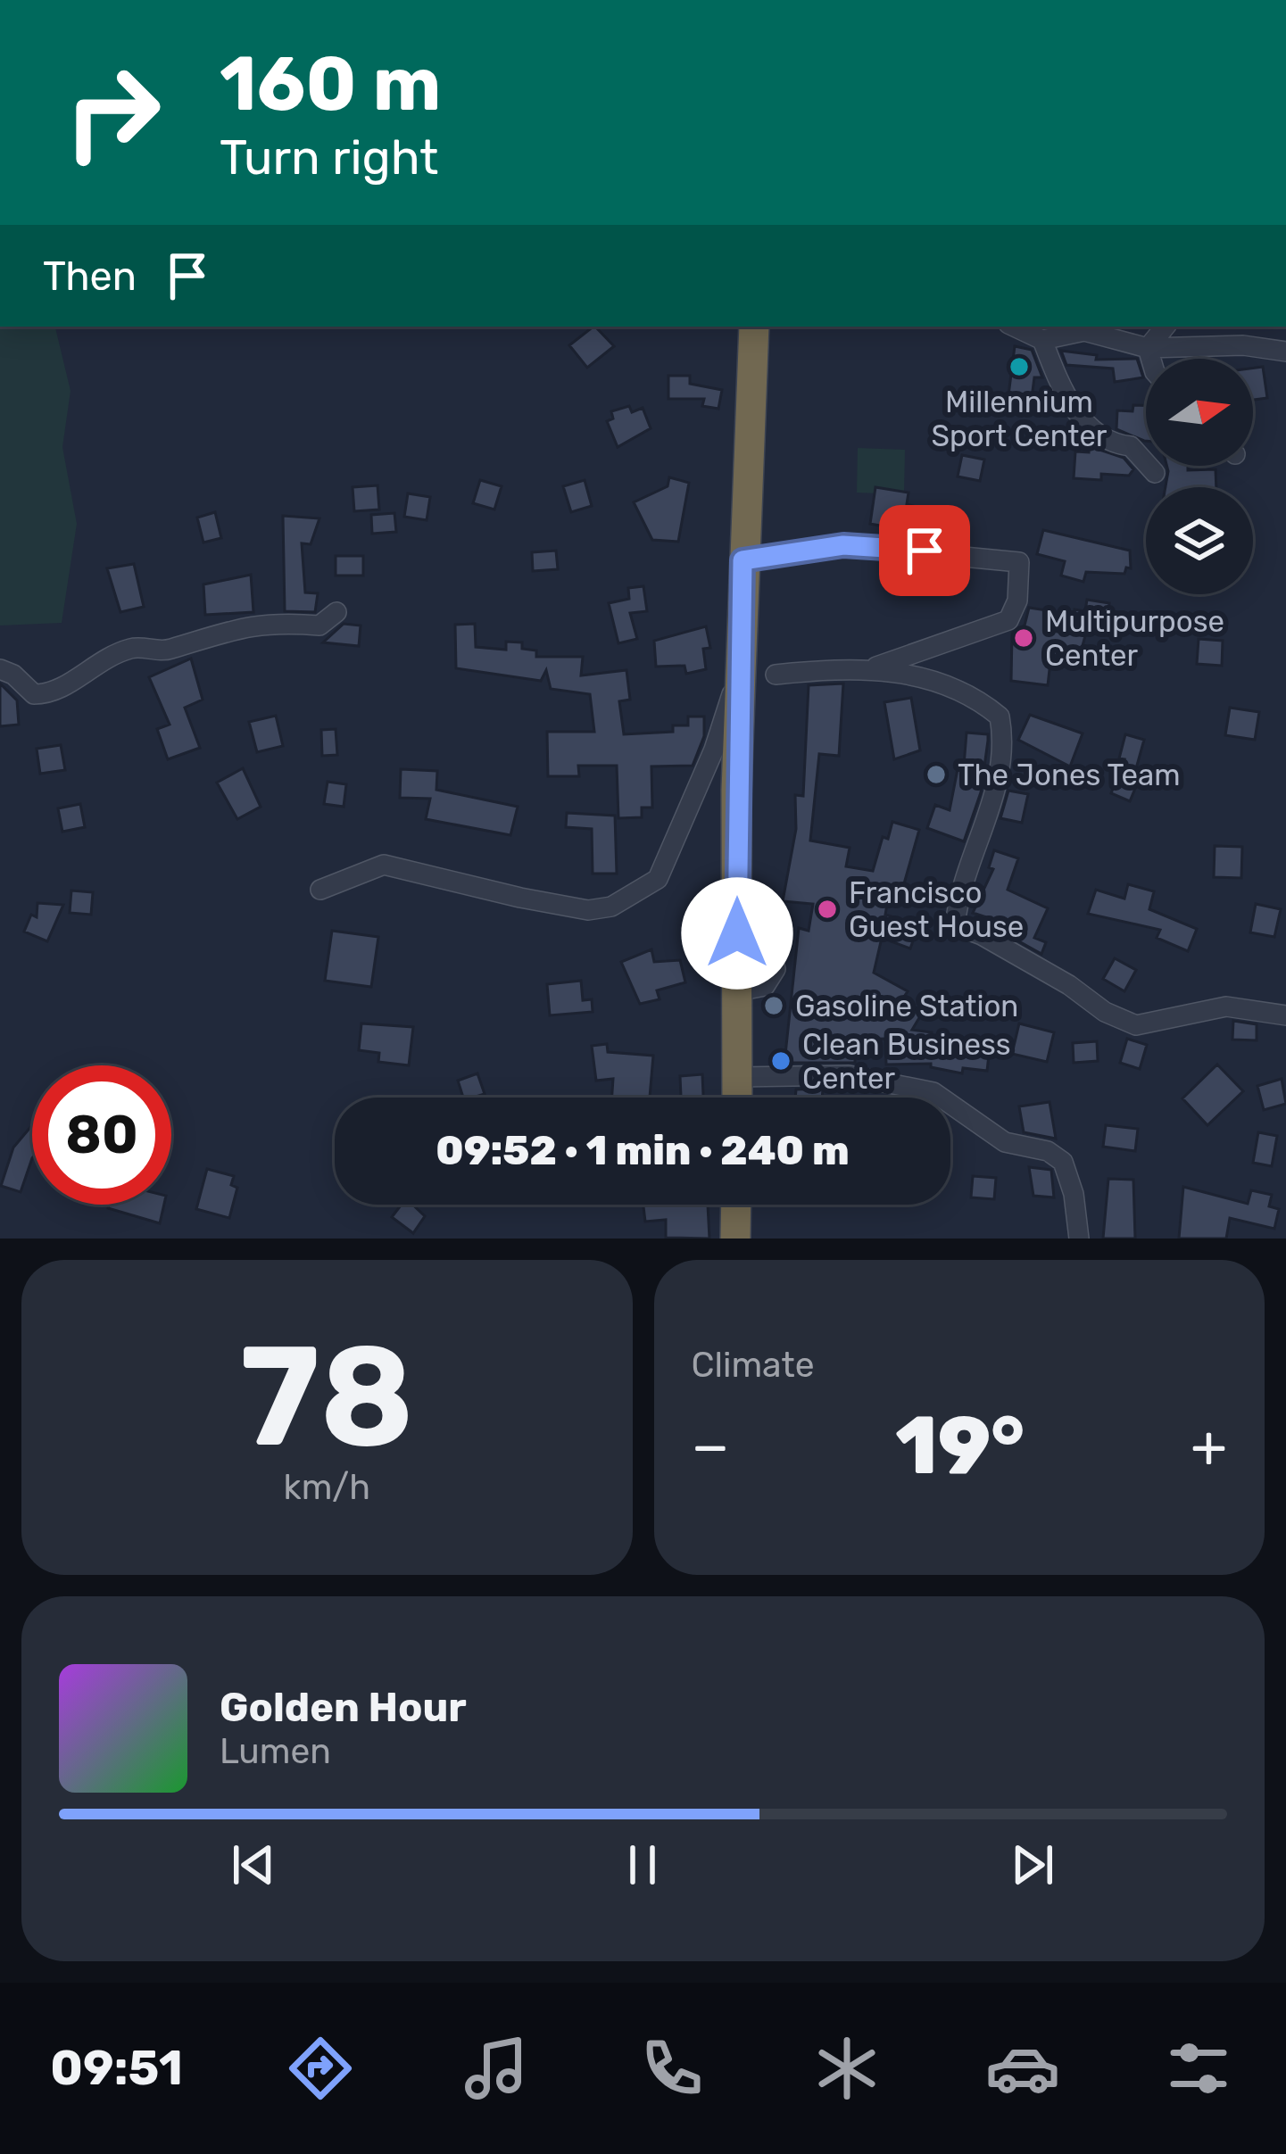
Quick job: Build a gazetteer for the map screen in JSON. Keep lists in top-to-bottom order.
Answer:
{
  "places": [
    "Millennium Sport Center",
    "Multipurpose Center",
    "The Jones Team",
    "Francisco Guest House",
    "Gasoline Station",
    "Clean Business Center"
  ],
  "north": "right",
  "page": {
    "turn": ["160 m", "Turn right"],
    "then": "Then",
    "limit": "80",
    "trip": "09:52 · 1 min · 240 m",
    "tile": [
      ["78", "km/h"],
      "Climate"
    ],
    "heat": ["−", "19°", "+"],
    "song": ["Golden Hour", "Lumen"],
    "tabs": "09:51"
  }
}
